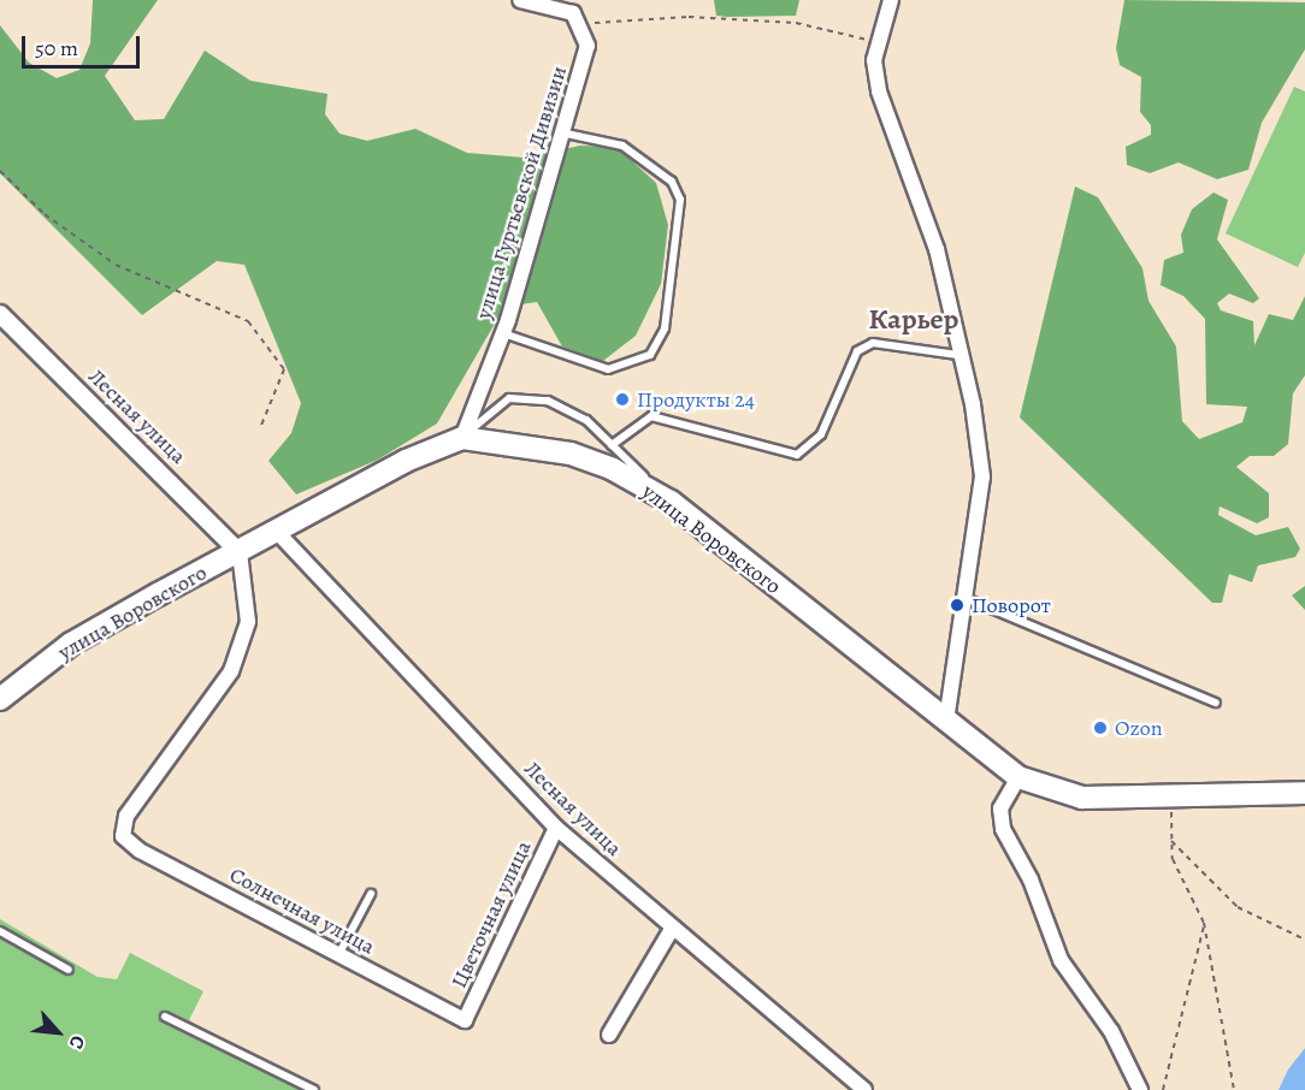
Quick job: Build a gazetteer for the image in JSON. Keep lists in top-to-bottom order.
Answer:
{
  "streets": {
    "main road": ["улица Воровского"],
    "street": [
      "улица Гуртьевской Дивизии",
      "Лесная улица",
      "Солнечная улица",
      "Цветочная улица"
    ]
  },
  "crossings": [
    ["улица Гуртьевской Дивизии", "улица Воровского"],
    ["Лесная улица", "улица Воровского"],
    ["Лесная улица", "Солнечная улица"],
    ["Лесная улица", "Цветочная улица"],
    ["улица Воровского", "Солнечная улица"],
    ["Солнечная улица", "Цветочная улица"]
  ],
  "districts": ["Карьер"],
  "places": ["Продукты 24", "Поворот", "Ozon"],
  "scale_bar": "50 m",
  "north": "bottom right"
}
